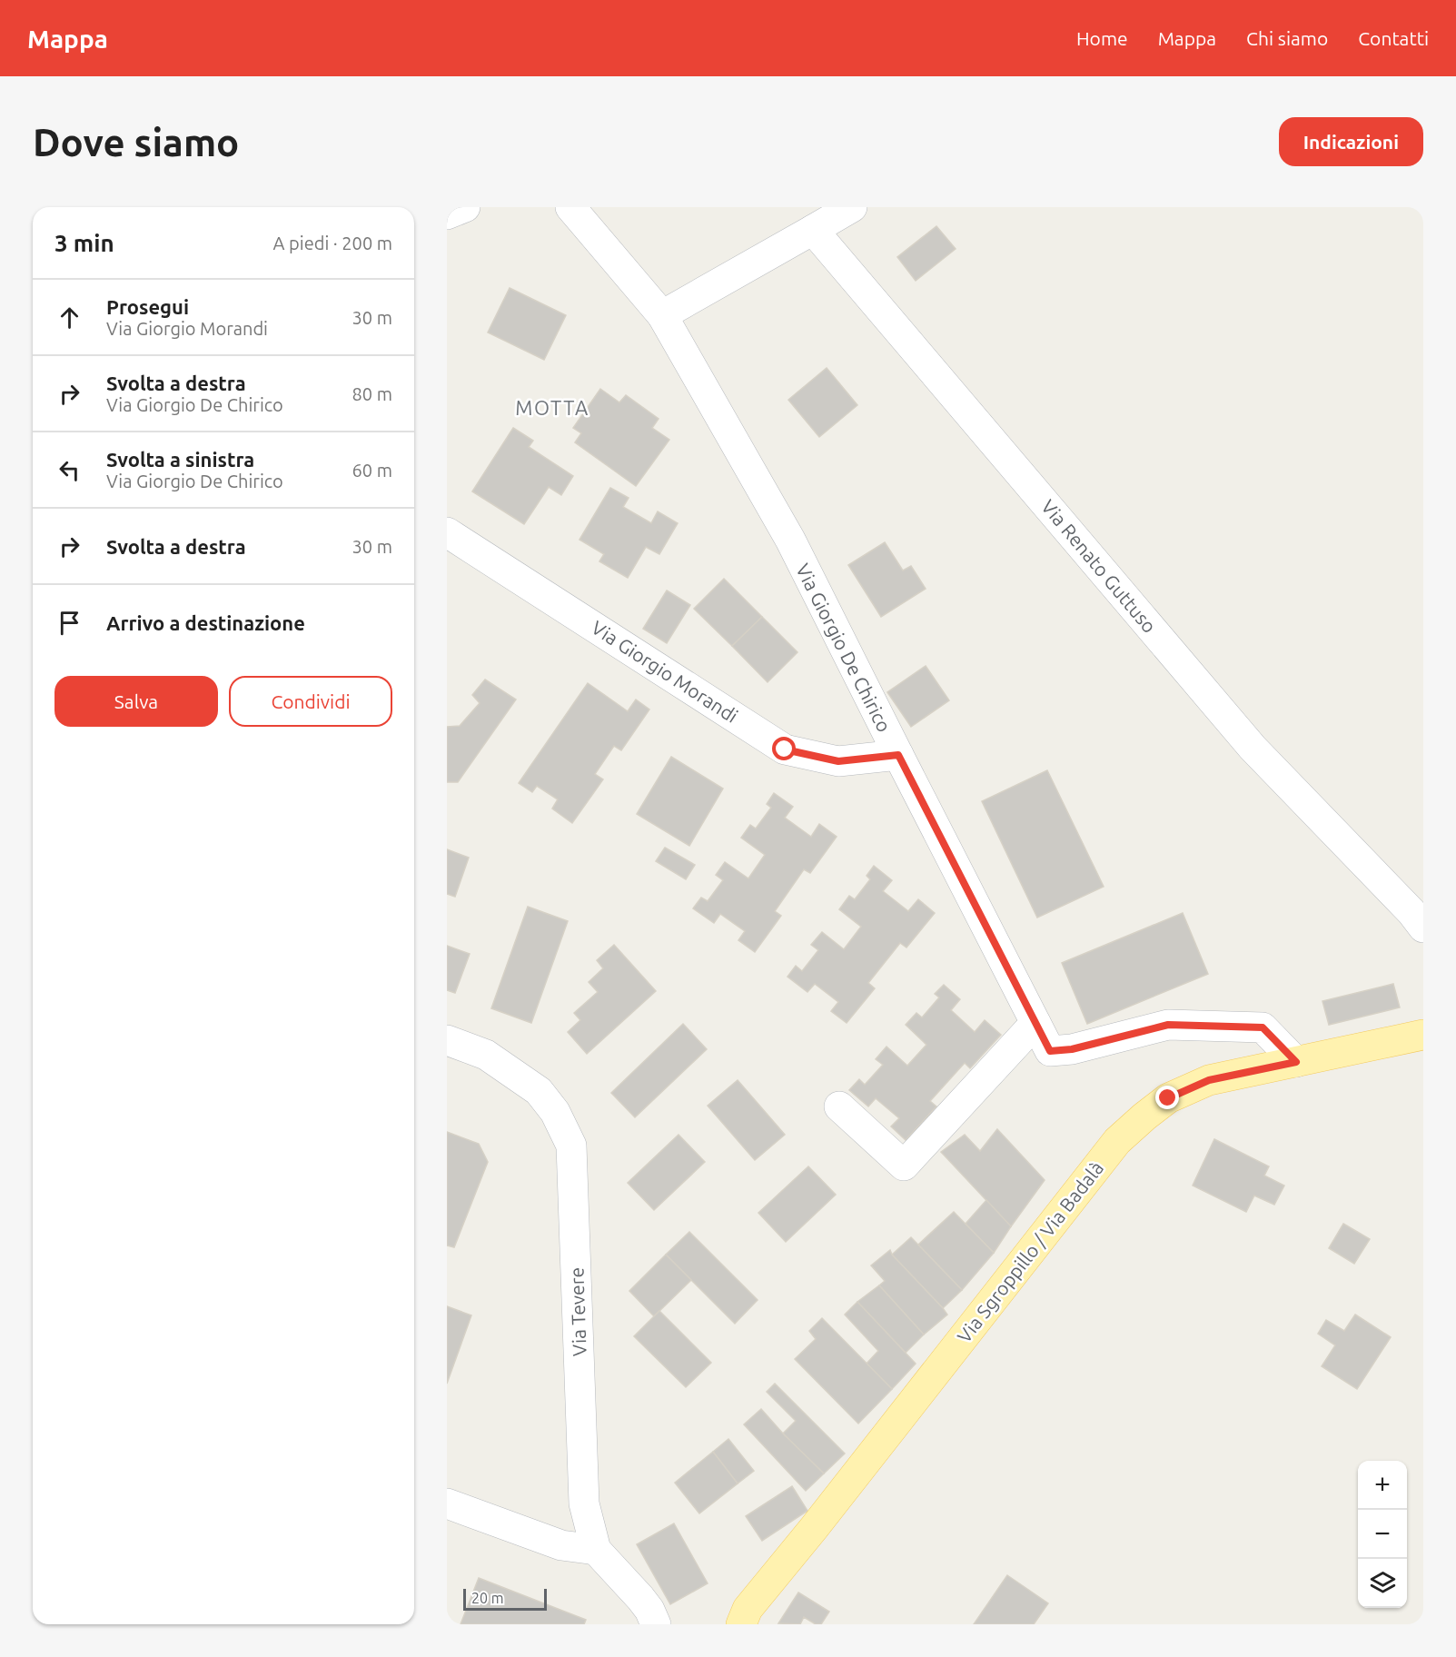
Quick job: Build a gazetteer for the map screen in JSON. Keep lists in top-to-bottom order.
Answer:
{
  "streets": {
    "main road": ["Via Sgroppillo / Via Badalà"],
    "street": [
      "Via Renato Guttuso",
      "Via Giorgio De Chirico",
      "Via Giorgio Morandi",
      "Via Tevere"
    ]
  },
  "crossings": [
    ["Via Giorgio De Chirico", "Via Giorgio Morandi"],
    ["Via Giorgio De Chirico", "Via Sgroppillo / Via Badalà"]
  ],
  "districts": ["MOTTA"],
  "scale_bar": "20 m",
  "page": {
    "header": "Mappa",
    "nav": [
      "Home",
      "Mappa",
      "Chi siamo",
      "Contatti"
    ],
    "buttons": [
      "Indicazioni",
      ["Salva", "Condividi"]
    ],
    "title": "Dove siamo",
    "heading": ["3 min", "A piedi · 200 m"],
    "list": [
      ["Prosegui", "Via Giorgio Morandi", "30 m"],
      ["Svolta a destra", "Via Giorgio De Chirico", "80 m"],
      ["Svolta a sinistra", "Via Giorgio De Chirico", "60 m"],
      ["Svolta a destra", "30 m"],
      "Arrivo a destinazione"
    ],
    "map_buttons": ["+", "−"],
    "scale": "20 m"
  }
}
